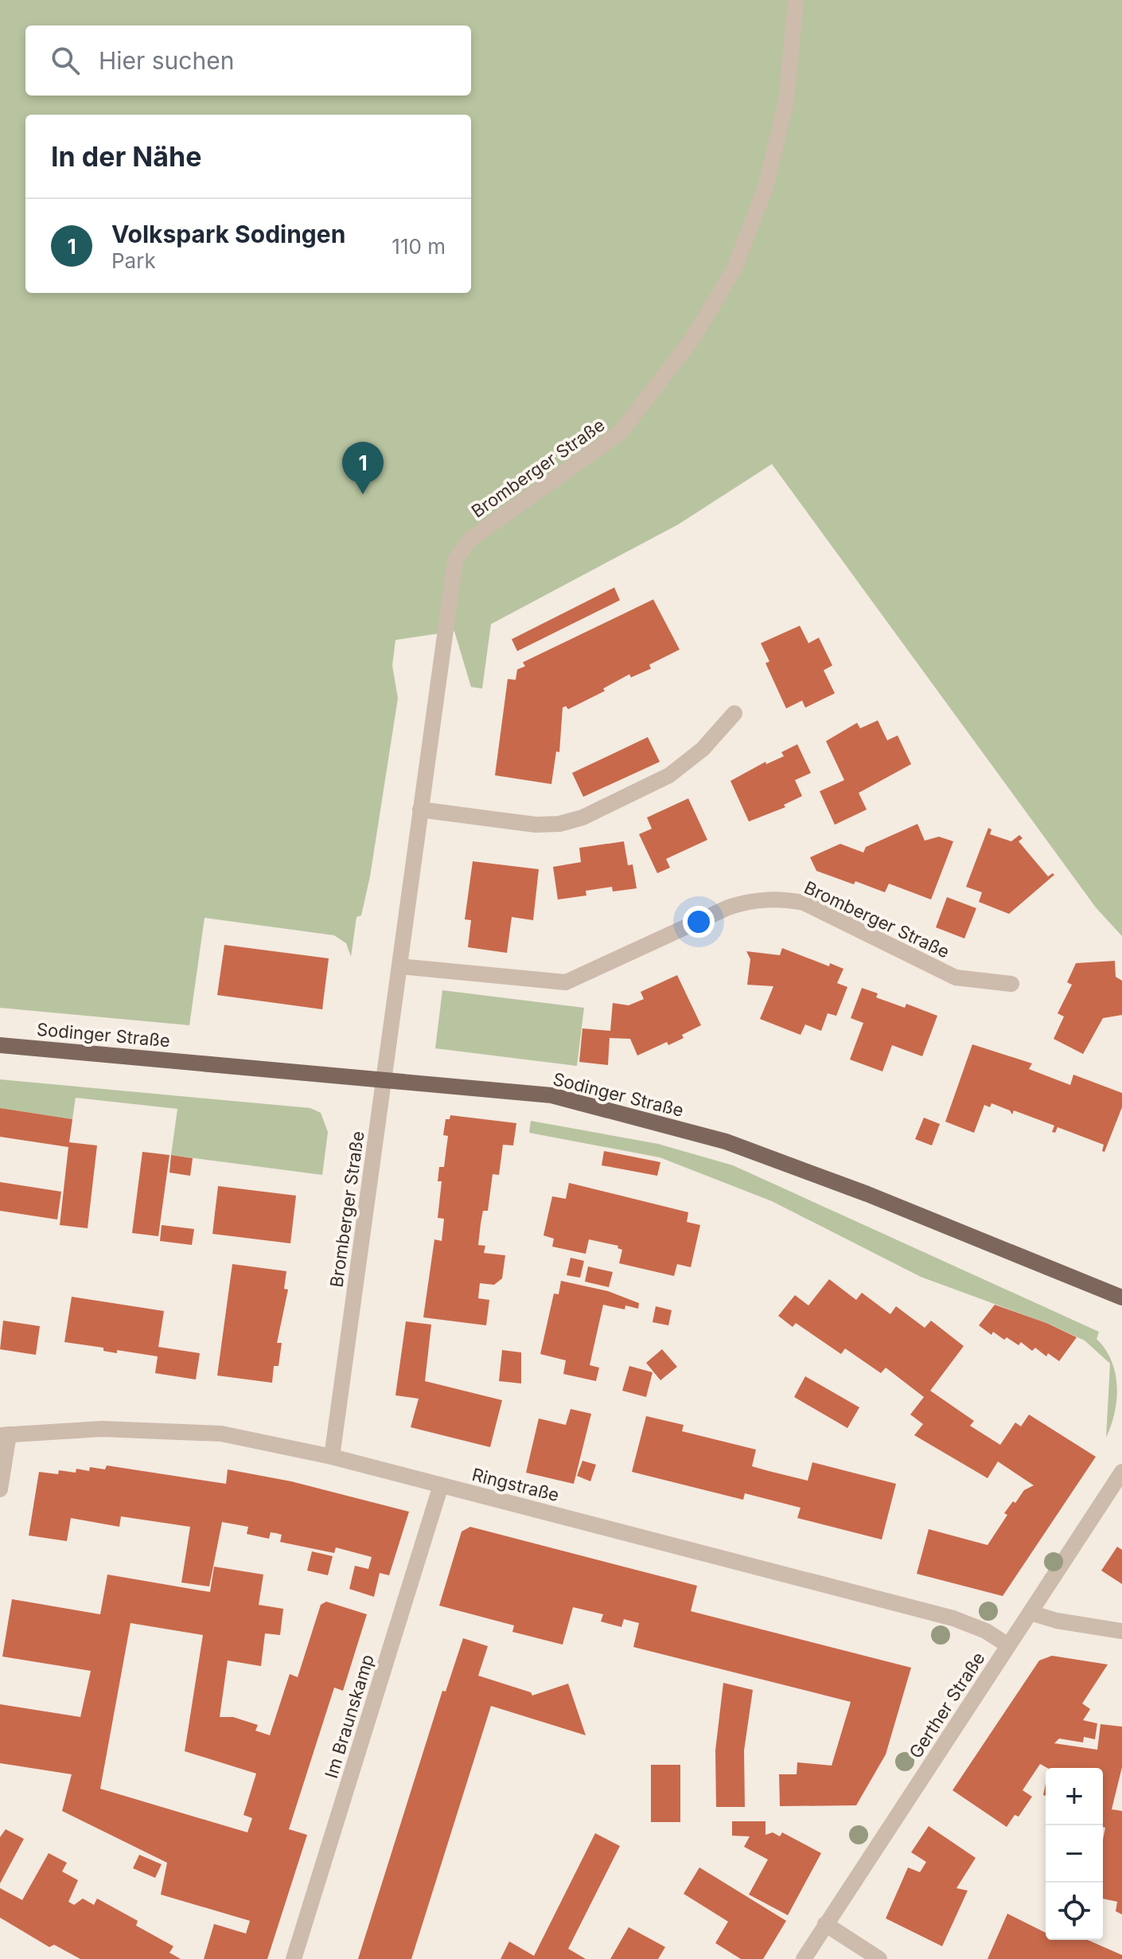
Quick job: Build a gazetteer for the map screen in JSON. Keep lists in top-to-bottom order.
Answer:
{
  "streets": {
    "main road": ["Sodinger Straße"],
    "street": [
      "Bromberger Straße",
      "Ringstraße",
      "Gerther Straße",
      "Im Braunskamp"
    ]
  },
  "crossings": [
    ["Bromberger Straße", "Sodinger Straße"],
    ["Bromberger Straße", "Ringstraße"],
    ["Ringstraße", "Gerther Straße"],
    ["Ringstraße", "Im Braunskamp"]
  ],
  "page": {
    "search": "Hier suchen",
    "heading": "In der Nähe",
    "list": [
      {
        "mark": "1",
        "name": "Volkspark Sodingen",
        "note": "Park",
        "value": "110 m"
      }
    ],
    "pins": "1",
    "map_buttons": ["+", "−"]
  }
}
